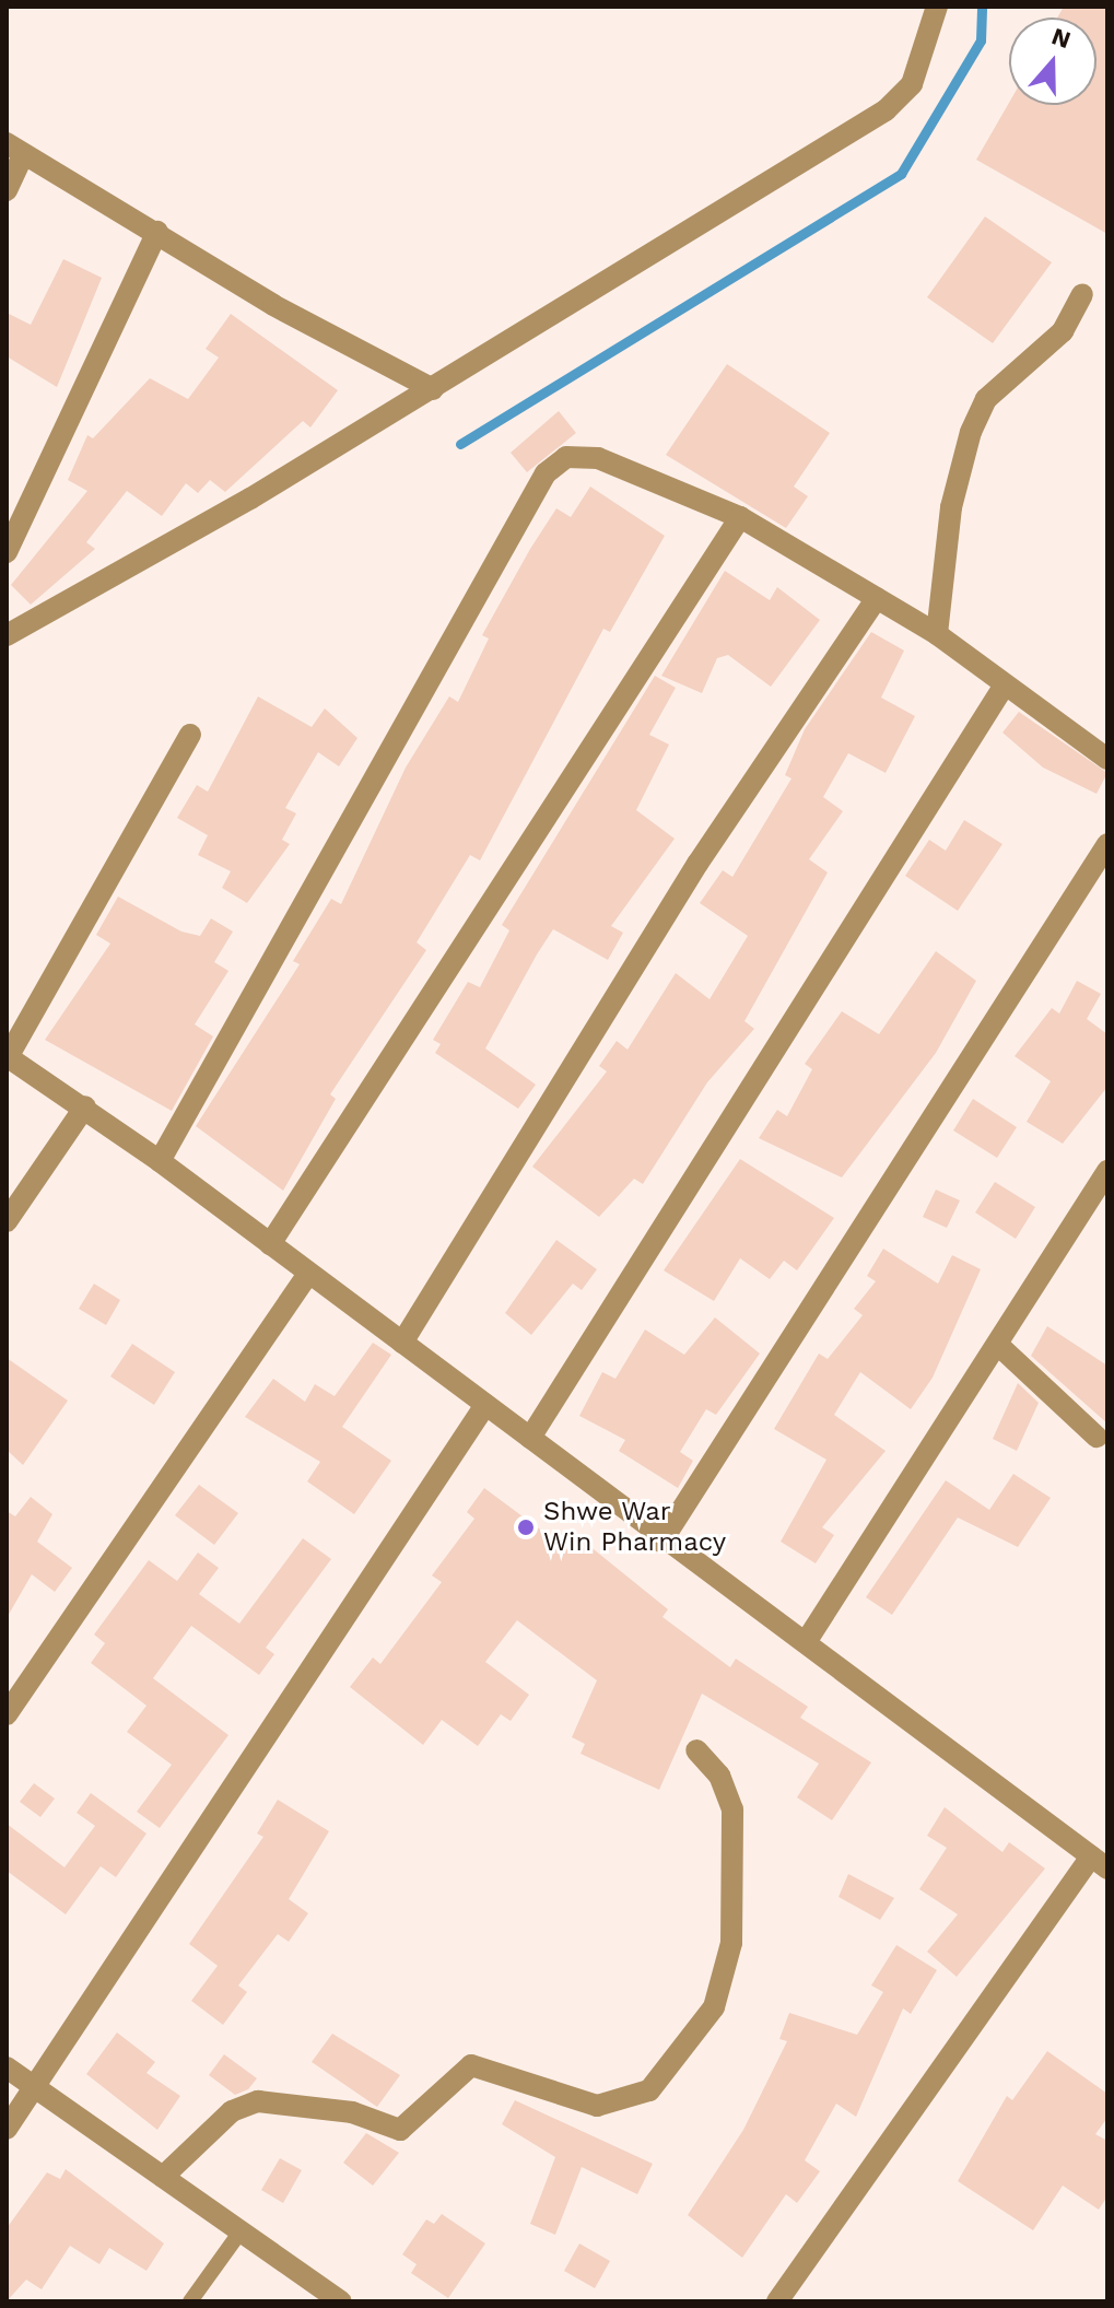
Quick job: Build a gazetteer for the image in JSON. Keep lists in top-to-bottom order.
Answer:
{
  "places": ["Shwe War Win Pharmacy"],
  "north": "top"
}
